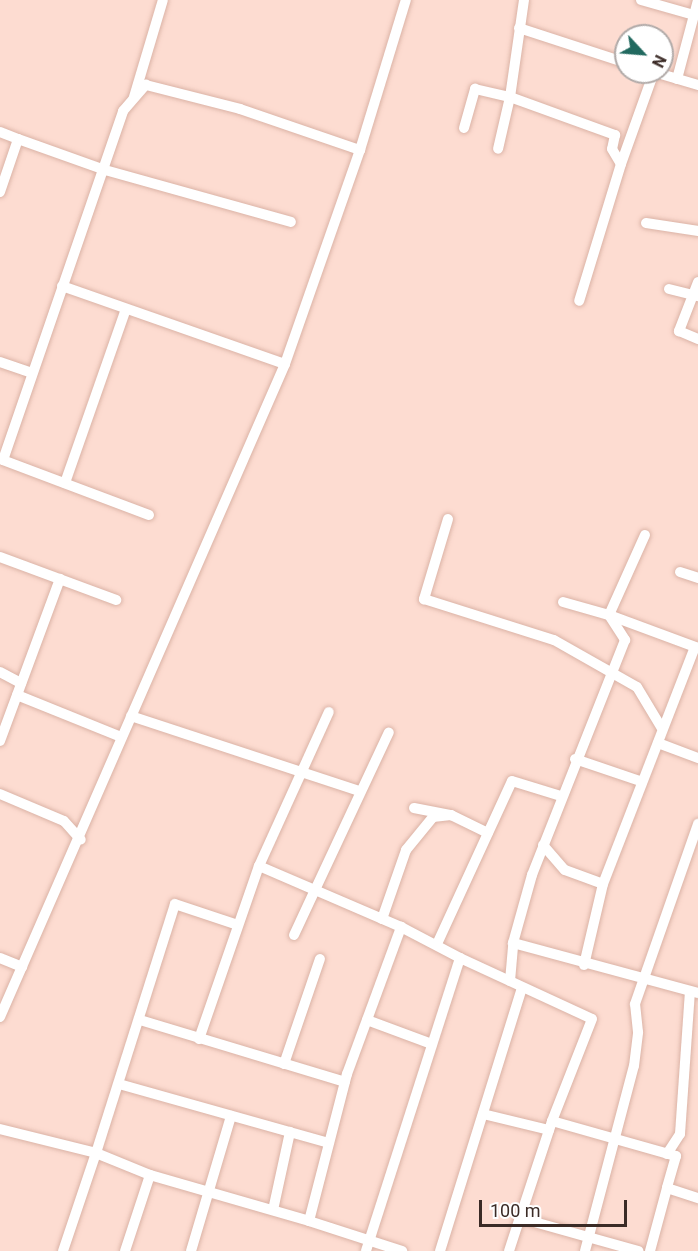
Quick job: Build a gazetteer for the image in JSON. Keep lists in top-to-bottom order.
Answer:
{
  "scale_bar": "100 m",
  "north": "bottom right"
}
